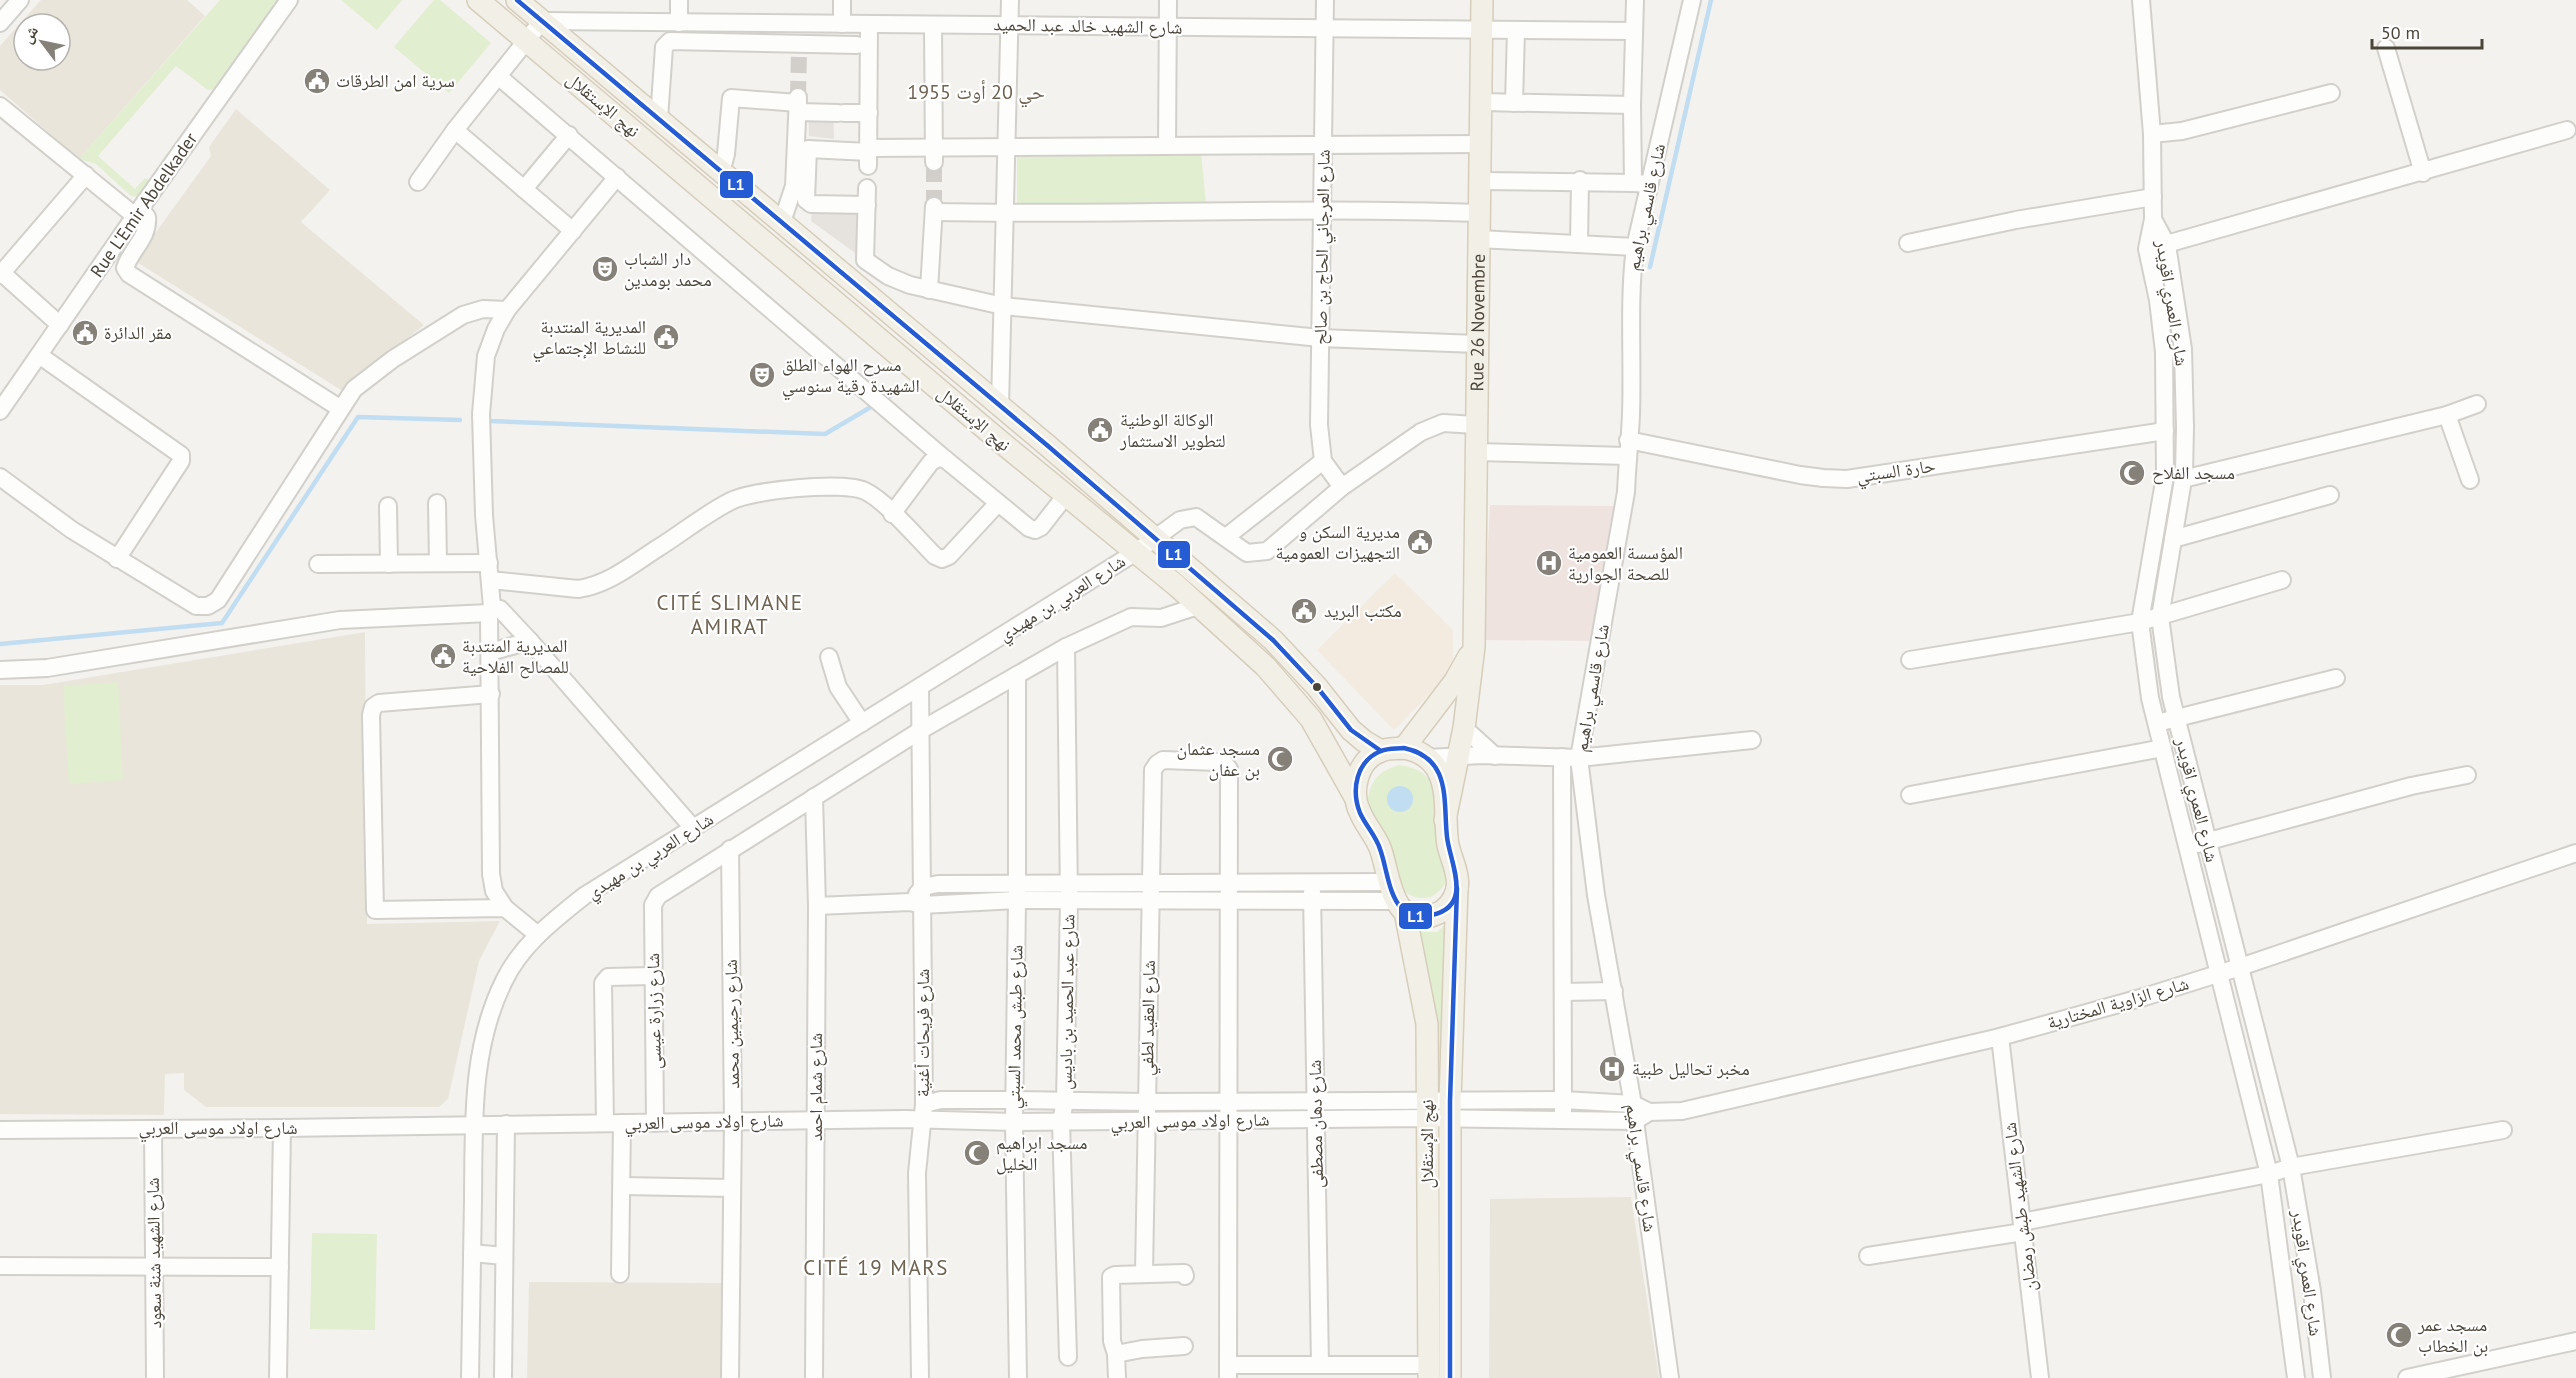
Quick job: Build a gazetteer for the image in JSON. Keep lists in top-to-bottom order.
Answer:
{
  "streets": {
    "main road": ["نهج الإستقلال", "Rue 26 Novembre"],
    "street": [
      "شارع الشهيد خالد عبد الحميد",
      "Rue L'Emir Abdelkader",
      "شارع قاسمي براهيم",
      "شارع العرجاني الحاج بن صالح",
      "شارع العمري اقويدر",
      "حارة السبتي",
      "شارع العربي بن مهيدي",
      "شارع عبد الحميد بن باديس",
      "شارع الزاوية المختارية",
      "شارع زرارة عيسى",
      "شارع العقيد لطفي",
      "شارع رحيمين محمد",
      "شارع طبش محمد السبتي",
      "شارع فريحات ٱغنية",
      "شارع شمام احمد",
      "شارع اولاد موسى العربي",
      "شارع دهان مصطفى",
      "شارع الشهيد طبش رمضان",
      "شارع الشهيد شنة سعود"
    ]
  },
  "crossings": [
    ["شارع الشهيد خالد عبد الحميد", "نهج الإستقلال"],
    ["شارع الشهيد خالد عبد الحميد", "شارع العرجاني الحاج بن صالح"],
    ["شارع الشهيد خالد عبد الحميد", "Rue 26 Novembre"],
    ["نهج الإستقلال", "Rue 26 Novembre"],
    ["نهج الإستقلال", "شارع العربي بن مهيدي"],
    ["نهج الإستقلال", "شارع اولاد موسى العربي"],
    ["شارع قاسمي براهيم", "حارة السبتي"],
    ["شارع قاسمي براهيم", "شارع اولاد موسى العربي"],
    ["شارع العمري اقويدر", "حارة السبتي"],
    ["شارع العمري اقويدر", "شارع الزاوية المختارية"],
    ["Rue 26 Novembre", "حارة السبتي"],
    ["شارع العربي بن مهيدي", "شارع فريحات ٱغنية"],
    ["شارع العربي بن مهيدي", "شارع اولاد موسى العربي"],
    ["شارع عبد الحميد بن باديس", "شارع اولاد موسى العربي"],
    ["شارع الزاوية المختارية", "شارع اولاد موسى العربي"],
    ["شارع الزاوية المختارية", "شارع الشهيد طبش رمضان"],
    ["شارع زرارة عيسى", "شارع رحيمين محمد"],
    ["شارع زرارة عيسى", "شارع اولاد موسى العربي"],
    ["شارع العقيد لطفي", "شارع اولاد موسى العربي"],
    ["شارع رحيمين محمد", "شارع اولاد موسى العربي"],
    ["شارع طبش محمد السبتي", "شارع اولاد موسى العربي"],
    ["شارع فريحات ٱغنية", "شارع اولاد موسى العربي"],
    ["شارع شمام احمد", "شارع اولاد موسى العربي"],
    ["شارع اولاد موسى العربي", "شارع دهان مصطفى"],
    ["شارع اولاد موسى العربي", "شارع الشهيد شنة سعود"]
  ],
  "districts": ["حي 20 أوت 1955", "CITÉ SLIMANE AMIRAT", "CITÉ 19 MARS"],
  "places": {
    "public building": [
      "سرية امن الطرقات",
      "مقر الدائرة",
      "المديرية المنتدبة للنشاط الإجتماعي",
      "الوكالة الوطنية لتطوير الاستثمار",
      "مديرية السكن و التجهيزات العمومية",
      "مكتب البريد",
      "المديرية المنتدبة للمصالح الفلاحية"
    ],
    "theatre": ["دار الشباب محمد بومدين", "مسرح الهواء الطلق الشهيدة رقية سنوسي"],
    "mosque": [
      "مسجد الفلاح",
      "مسجد عثمان بن عفان",
      "مسجد ابراهيم الخليل",
      "مسجد عمر بن الخطاب"
    ],
    "hospital": ["المؤسسة العمومية للصحة الجوارية", "مخبر تحاليل طبية"]
  },
  "lines": ["transit line L1"],
  "scale_bar": "50 m",
  "north": "top left"
}
